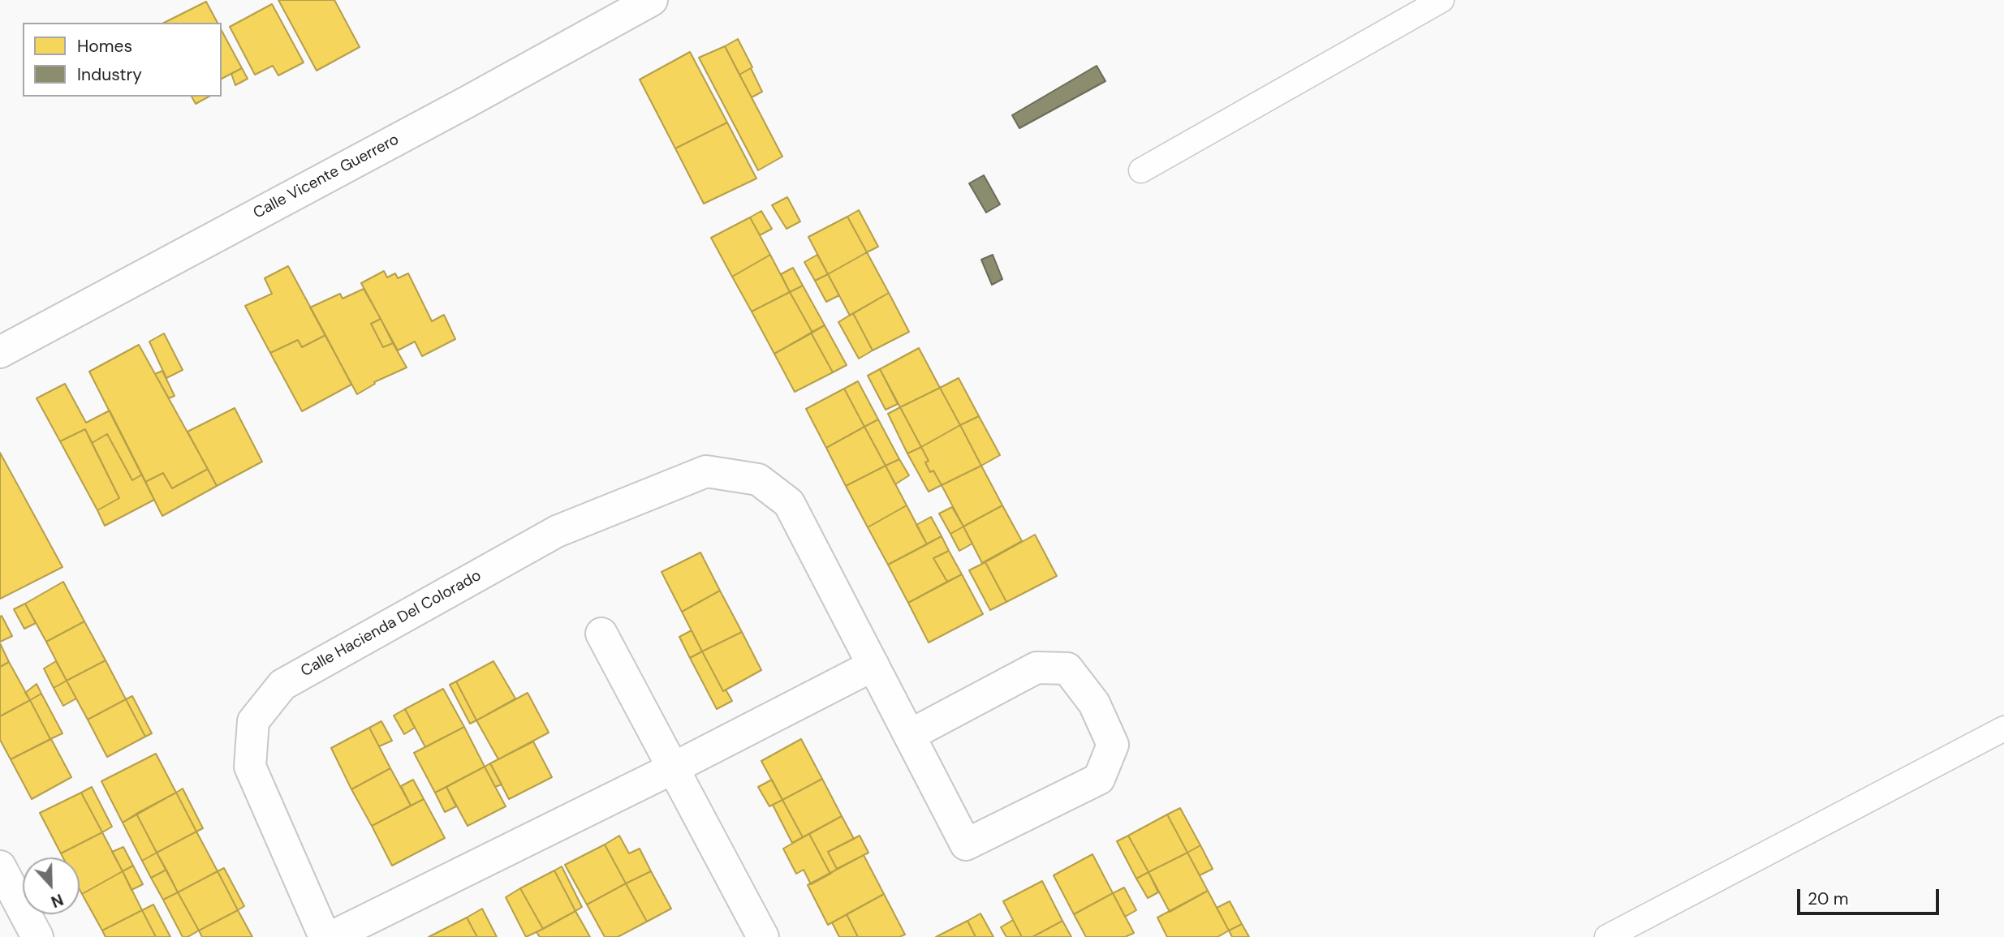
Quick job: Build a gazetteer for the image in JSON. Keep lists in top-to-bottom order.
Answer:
{
  "streets": {
    "street": ["Calle Vicente Guerrero", "Calle Hacienda Del Colorado"]
  },
  "legend": ["Homes", "Industry"],
  "scale_bar": "20 m",
  "north": "bottom"
}
